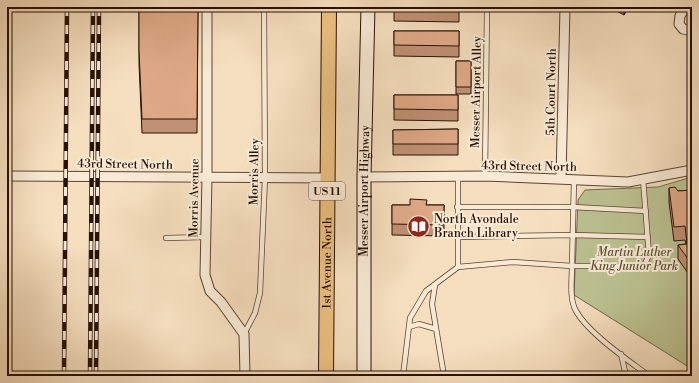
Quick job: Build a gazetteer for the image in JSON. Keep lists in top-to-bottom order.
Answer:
{
  "streets": {
    "main road": ["US 11", "Messer Airport Highway", "1st Avenue North"],
    "street": ["5th Court North", "43rd Street North", "Morris Avenue"],
    "lane": ["Messer Airport Alley", "Morris Alley"]
  },
  "crossings": [
    ["Messer Airport Alley", "43rd Street North"],
    ["5th Court North", "43rd Street North"],
    ["43rd Street North", "Morris Alley"],
    ["43rd Street North", "Messer Airport Highway"],
    ["43rd Street North", "Morris Avenue"],
    ["43rd Street North", "1st Avenue North"],
    ["Morris Alley", "Morris Avenue"]
  ],
  "parks": ["Martin Luther King Junior Park"],
  "places": {
    "library": ["North Avondale Branch Library"]
  }
}
